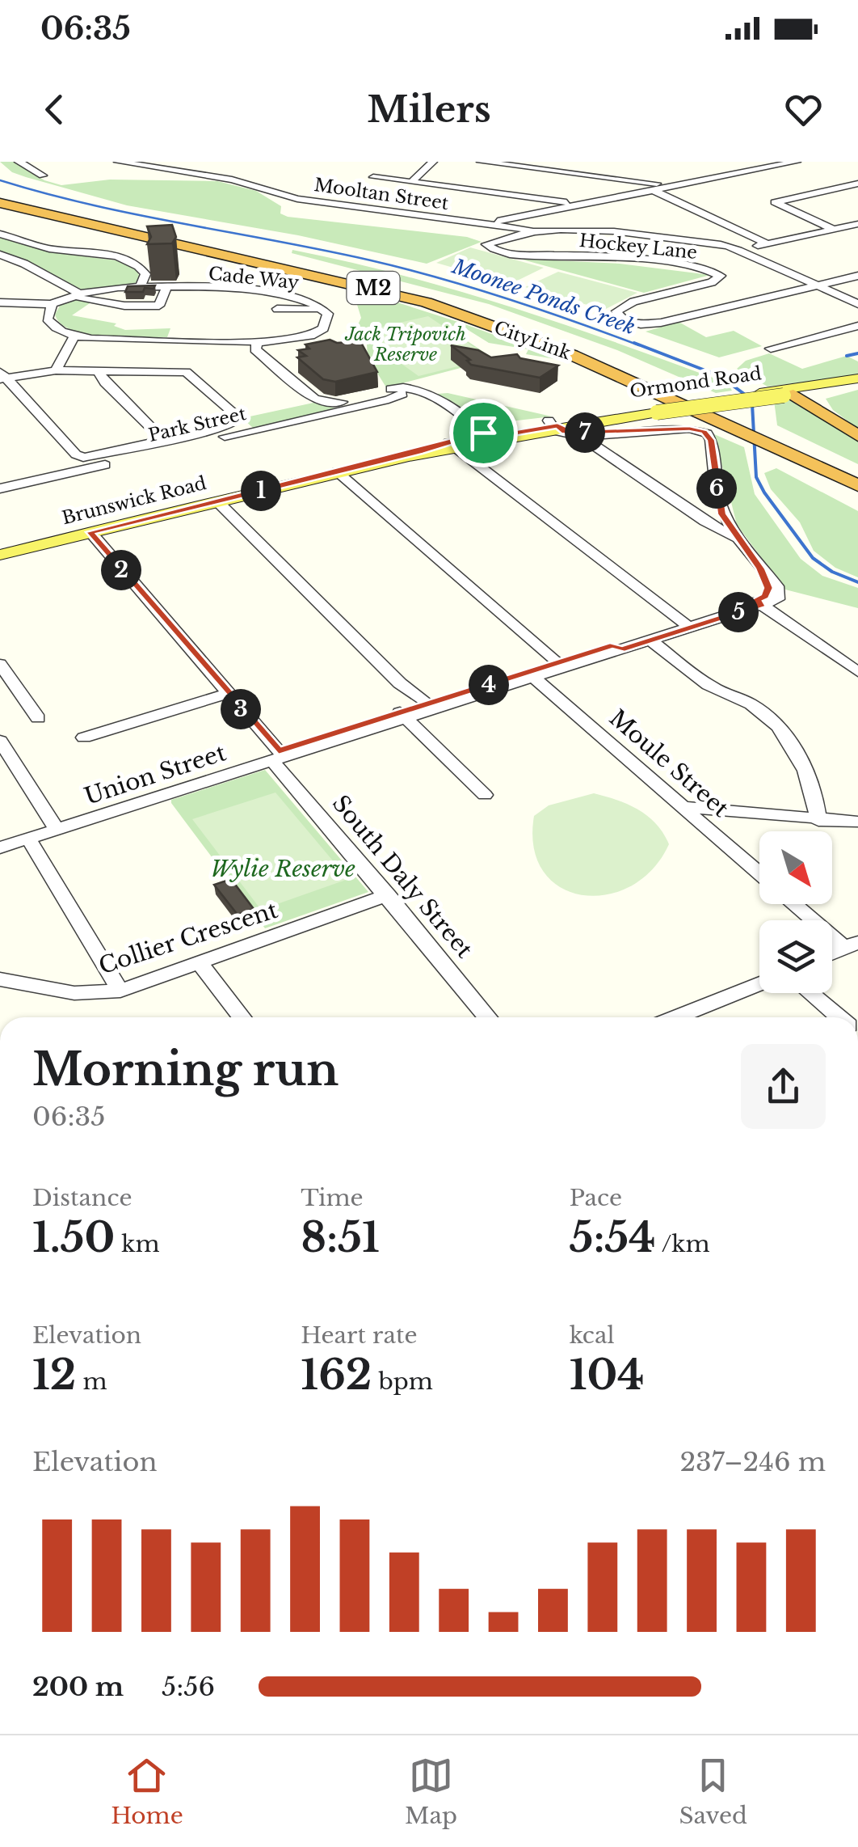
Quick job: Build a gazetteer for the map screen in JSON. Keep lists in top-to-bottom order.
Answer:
{
  "streets": {
    "highway": ["M2", "CityLink"],
    "main road": ["Ormond Road", "Brunswick Road"],
    "street": [
      "Mooltan Street",
      "Hockey Lane",
      "Cade Way",
      "Park Street",
      "Moule Street",
      "Union Street",
      "South Daly Street",
      "Collier Crescent"
    ]
  },
  "crossings": [
    ["Mooltan Street", "Hockey Lane"],
    ["Ormond Road", "Brunswick Road"],
    ["Brunswick Road", "South Daly Street"],
    ["Moule Street", "Union Street"],
    ["Union Street", "South Daly Street"],
    ["South Daly Street", "Collier Crescent"]
  ],
  "water": ["Moonee Ponds Creek"],
  "parks": ["Jack Tripovich Reserve", "Wylie Reserve"],
  "north": "bottom right",
  "page": {
    "status": "06:35",
    "header": "Milers",
    "pins": [
      "7",
      "6",
      "1",
      "2",
      "5",
      "4",
      "3"
    ],
    "heading": ["Morning run", "06:35"],
    "stats": [
      ["Distance", "1.50 km"],
      ["Time", "8:51"],
      ["Pace", "5:54 /km"],
      ["Elevation", "12 m"],
      ["Heart rate", "162 bpm"],
      ["kcal", "104"]
    ],
    "chart": ["Elevation", "237–246 m"],
    "list": [
      {
        "name": "200 m",
        "note": "5:56"
      }
    ],
    "tabs": ["Home", "Map", "Saved"]
  }
}
